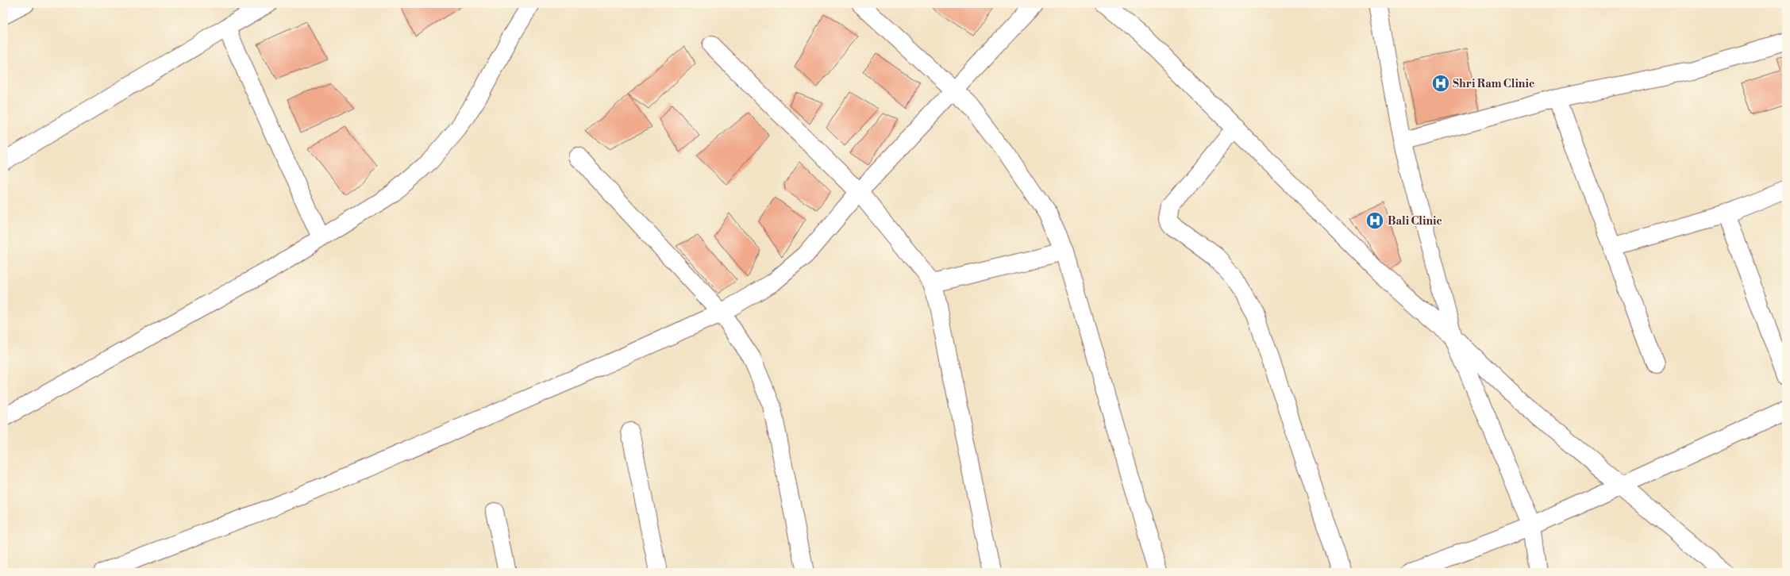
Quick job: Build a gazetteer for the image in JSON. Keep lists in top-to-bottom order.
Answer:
{
  "places": {
    "hospital": ["Shri Ram Clinic", "Bali Clinic"]
  }
}
